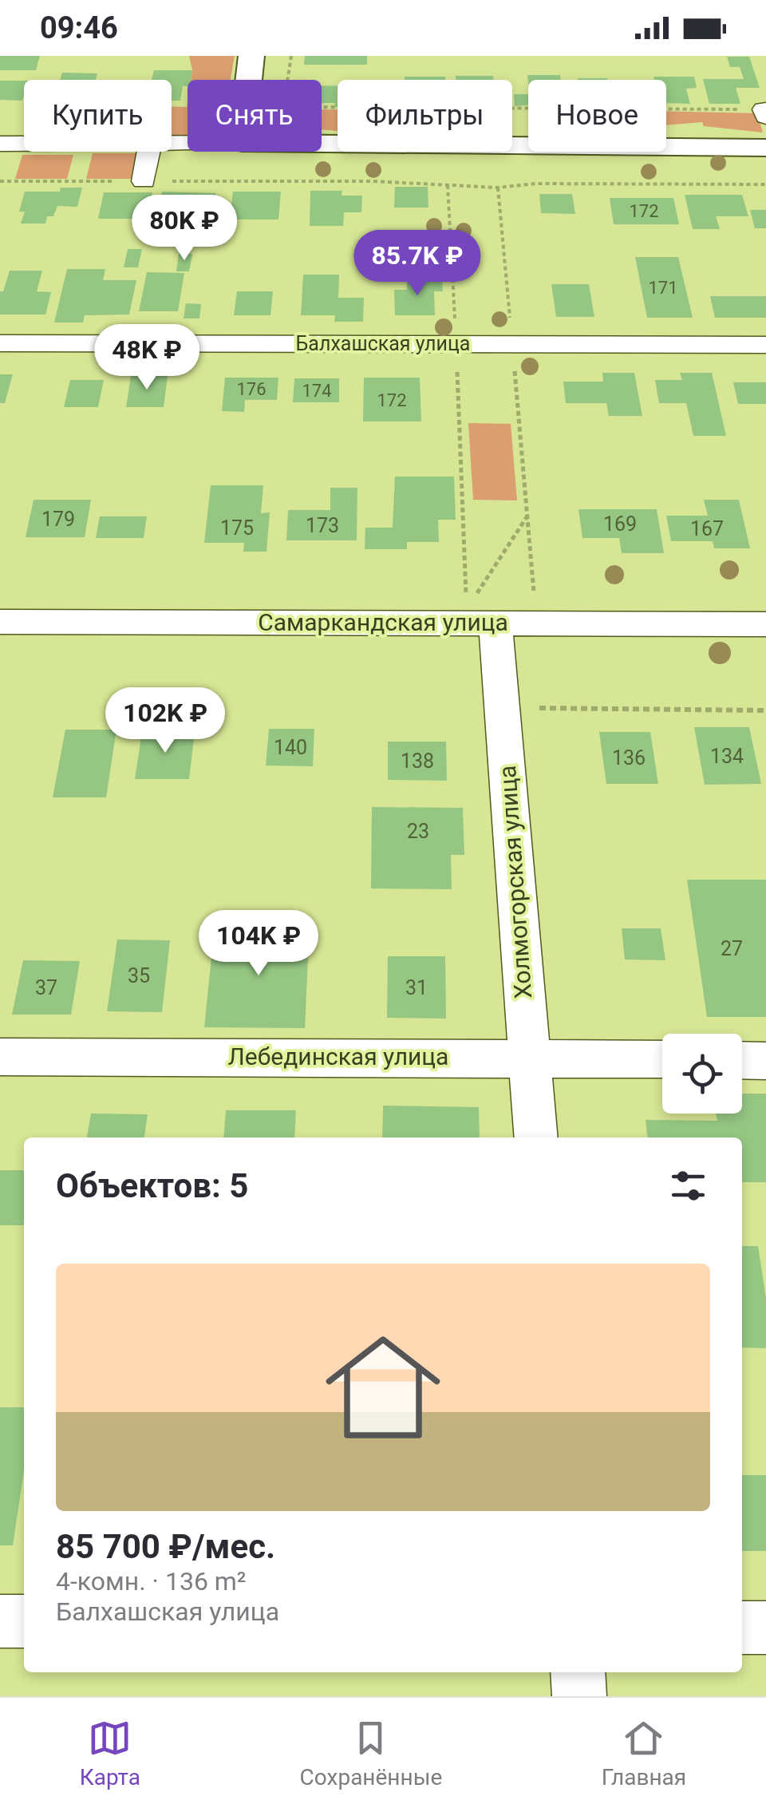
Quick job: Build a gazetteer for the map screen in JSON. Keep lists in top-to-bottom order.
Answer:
{
  "streets": {
    "street": [
      "Балхашская улица",
      "Самаркандская улица",
      "Холмогорская улица",
      "Лебединская улица"
    ]
  },
  "crossings": [
    ["Самаркандская улица", "Холмогорская улица"],
    ["Холмогорская улица", "Лебединская улица"]
  ],
  "house_numbers": [
    "172",
    "171",
    "176",
    "174",
    "172",
    "179",
    "169",
    "173",
    "175",
    "167",
    "140",
    "134",
    "136",
    "138",
    "23",
    "27",
    "35",
    "37",
    "31"
  ],
  "page": {
    "status": "09:46",
    "chip": [
      "Купить",
      "Снять",
      "Фильтры",
      "Новое"
    ],
    "price": [
      "80K ₽",
      "85.7K ₽",
      "48K ₽",
      "102K ₽",
      "104K ₽"
    ],
    "heading": "Объектов: 5",
    "list": [
      {
        "name": "85 700 ₽/мес.",
        "note": "4-комн. · 136 m² · Балхашская улица"
      }
    ],
    "tabs": ["Карта", "Сохранённые", "Главная"]
  }
}
